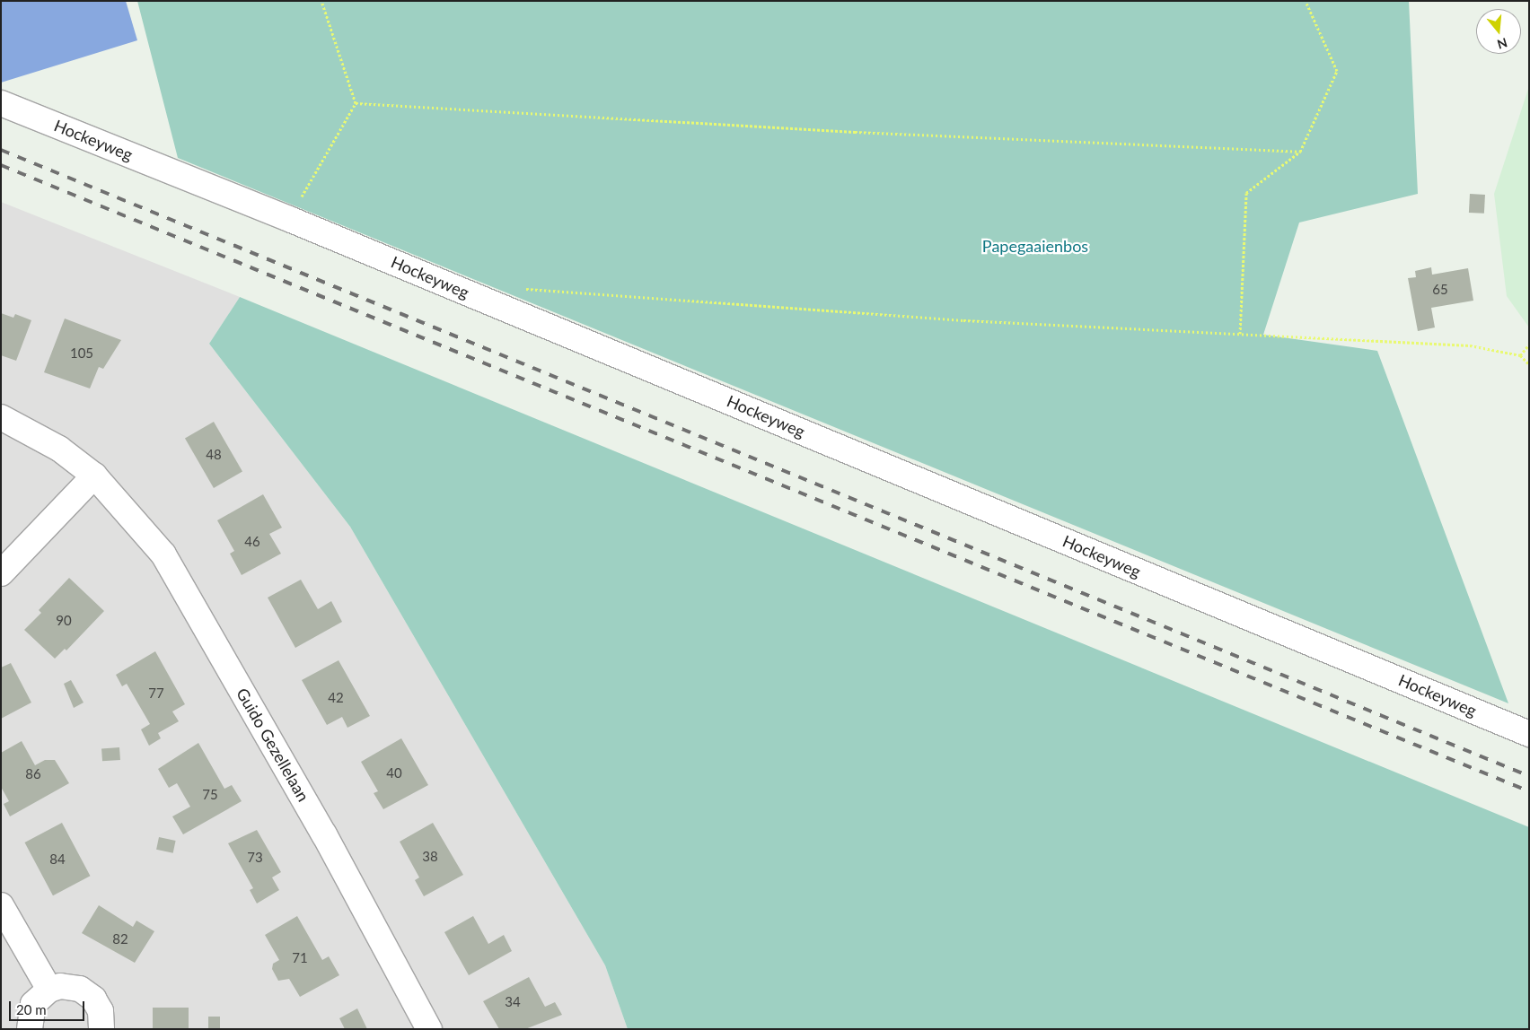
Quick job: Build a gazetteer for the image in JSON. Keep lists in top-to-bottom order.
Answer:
{
  "streets": {
    "street": ["Hockeyweg", "Guido Gezellelaan"]
  },
  "parks": ["Papegaaienbos"],
  "house_numbers": [
    "65",
    "105",
    "48",
    "46",
    "90",
    "77",
    "42",
    "40",
    "86",
    "75",
    "38",
    "73",
    "84",
    "82",
    "71",
    "34"
  ],
  "scale_bar": "20 m",
  "north": "bottom"
}
